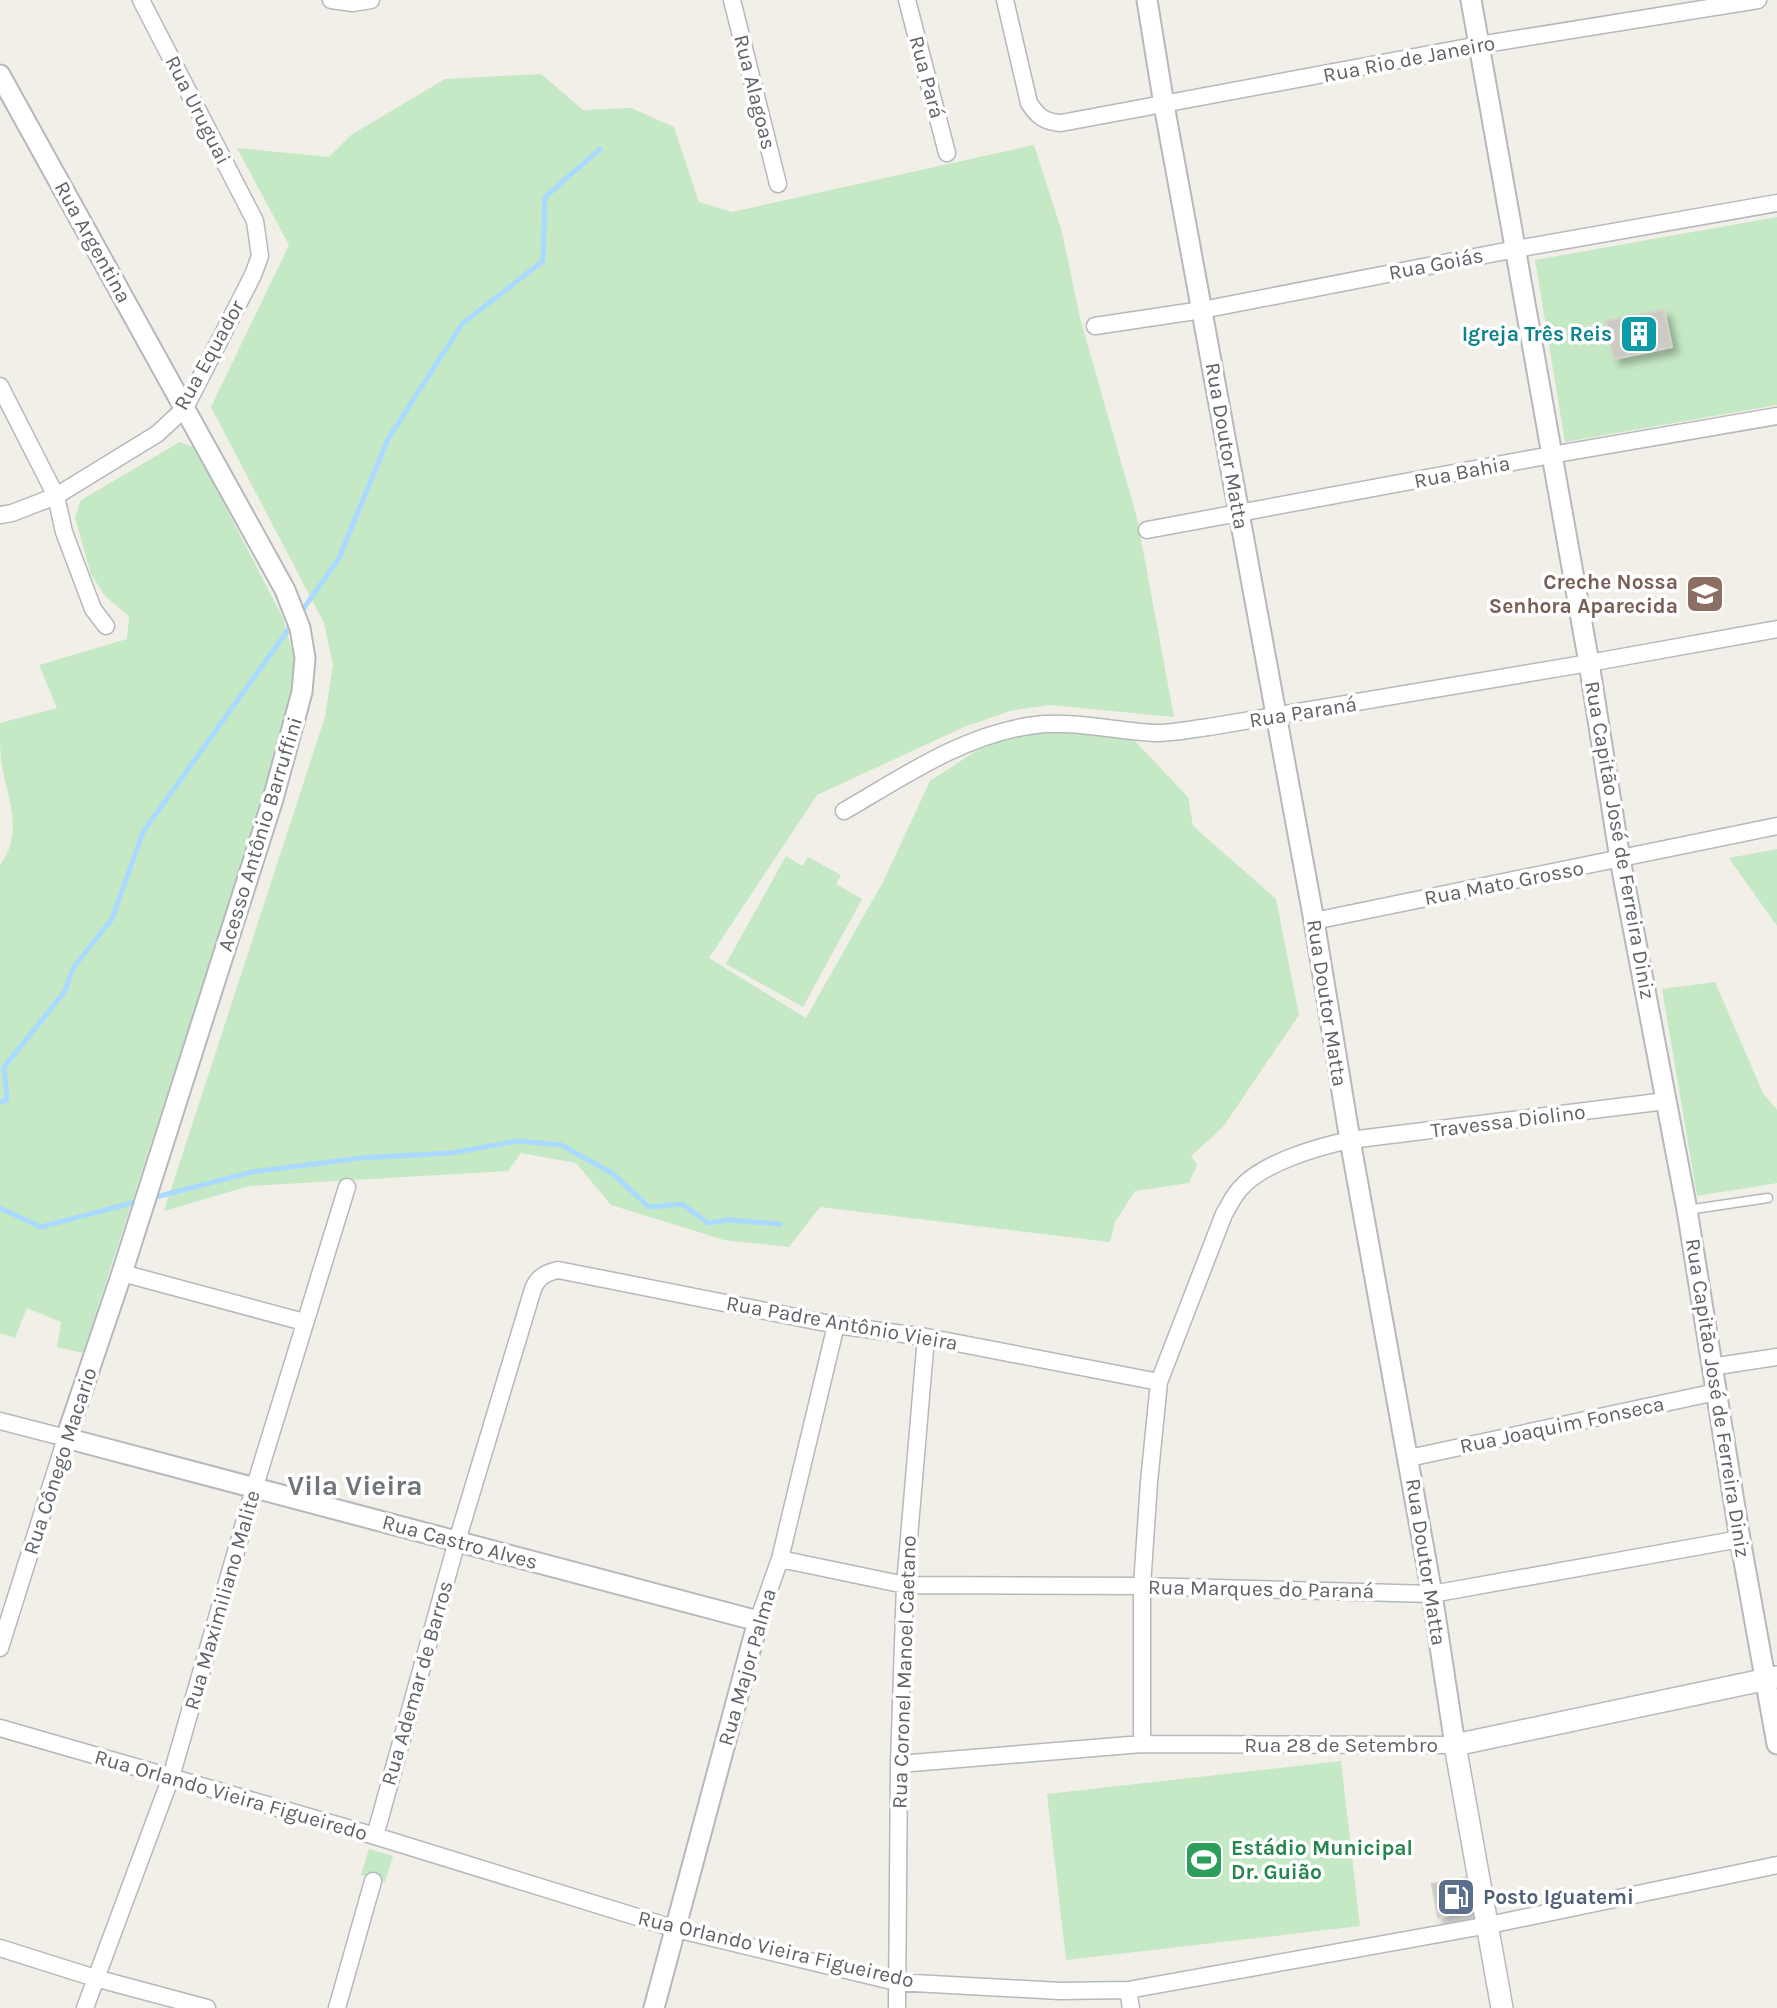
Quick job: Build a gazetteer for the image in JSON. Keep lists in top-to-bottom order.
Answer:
{
  "streets": {
    "main road": ["Rua Doutor Matta", "Rua 28 de Setembro"],
    "street": [
      "Rua Rio de Janeiro",
      "Rua Pará",
      "Rua Alagoas",
      "Rua Uruguai",
      "Rua Argentina",
      "Rua Goiás",
      "Rua Equador",
      "Rua Bahia",
      "Rua Paraná",
      "Acesso Antônio Barruffini",
      "Rua Capitão José de Ferreira Diniz",
      "Rua Mato Grosso",
      "Travessa Diolino",
      "Rua Padre Antônio Vieira",
      "Rua Joaquim Fonseca",
      "Rua Cônego Macario",
      "Rua Castro Alves",
      "Rua Marques do Paraná",
      "Rua Maximiliano Malite",
      "Rua Major Palma",
      "Rua Coronel Manoel Caetano",
      "Rua Ademar de Barros",
      "Rua Orlando Vieira Figueiredo"
    ]
  },
  "crossings": [
    ["Rua Rio de Janeiro", "Rua Doutor Matta"],
    ["Rua Rio de Janeiro", "Rua Capitão José de Ferreira Diniz"],
    ["Rua Uruguai", "Rua Equador"],
    ["Rua Argentina", "Rua Equador"],
    ["Rua Argentina", "Acesso Antônio Barruffini"],
    ["Rua Goiás", "Rua Doutor Matta"],
    ["Rua Goiás", "Rua Capitão José de Ferreira Diniz"],
    ["Rua Equador", "Acesso Antônio Barruffini"],
    ["Rua Doutor Matta", "Rua Bahia"],
    ["Rua Doutor Matta", "Rua Paraná"],
    ["Rua Doutor Matta", "Rua Mato Grosso"],
    ["Rua Doutor Matta", "Travessa Diolino"],
    ["Rua Doutor Matta", "Rua Joaquim Fonseca"],
    ["Rua Doutor Matta", "Rua Marques do Paraná"],
    ["Rua Doutor Matta", "Rua 28 de Setembro"],
    ["Rua Doutor Matta", "Rua Orlando Vieira Figueiredo"],
    ["Rua Bahia", "Rua Capitão José de Ferreira Diniz"],
    ["Rua Paraná", "Rua Capitão José de Ferreira Diniz"],
    ["Acesso Antônio Barruffini", "Rua Cônego Macario"],
    ["Rua Capitão José de Ferreira Diniz", "Rua Mato Grosso"],
    ["Rua Capitão José de Ferreira Diniz", "Travessa Diolino"],
    ["Rua Capitão José de Ferreira Diniz", "Rua Joaquim Fonseca"],
    ["Rua Capitão José de Ferreira Diniz", "Rua Marques do Paraná"],
    ["Rua Capitão José de Ferreira Diniz", "Rua 28 de Setembro"],
    ["Travessa Diolino", "Rua Padre Antônio Vieira"],
    ["Travessa Diolino", "Rua Marques do Paraná"],
    ["Travessa Diolino", "Rua 28 de Setembro"],
    ["Rua Padre Antônio Vieira", "Rua Major Palma"],
    ["Rua Padre Antônio Vieira", "Rua Coronel Manoel Caetano"],
    ["Rua Padre Antônio Vieira", "Rua Ademar de Barros"],
    ["Rua Cônego Macario", "Rua Castro Alves"],
    ["Rua Castro Alves", "Rua Maximiliano Malite"],
    ["Rua Castro Alves", "Rua Major Palma"],
    ["Rua Castro Alves", "Rua Ademar de Barros"],
    ["Rua Marques do Paraná", "Rua Major Palma"],
    ["Rua Marques do Paraná", "Rua Coronel Manoel Caetano"],
    ["Rua Maximiliano Malite", "Rua Orlando Vieira Figueiredo"],
    ["Rua Major Palma", "Rua Orlando Vieira Figueiredo"],
    ["Rua Coronel Manoel Caetano", "Rua 28 de Setembro"],
    ["Rua Coronel Manoel Caetano", "Rua Orlando Vieira Figueiredo"],
    ["Rua Ademar de Barros", "Rua Orlando Vieira Figueiredo"]
  ],
  "districts": ["Vila Vieira"],
  "places": {
    "building": ["Igreja Três Reis"],
    "school or university": ["Creche Nossa Senhora Aparecida"],
    "sports": ["Estádio Municipal Dr. Guião"],
    "fuel station": ["Posto Iguatemi"]
  }
}
